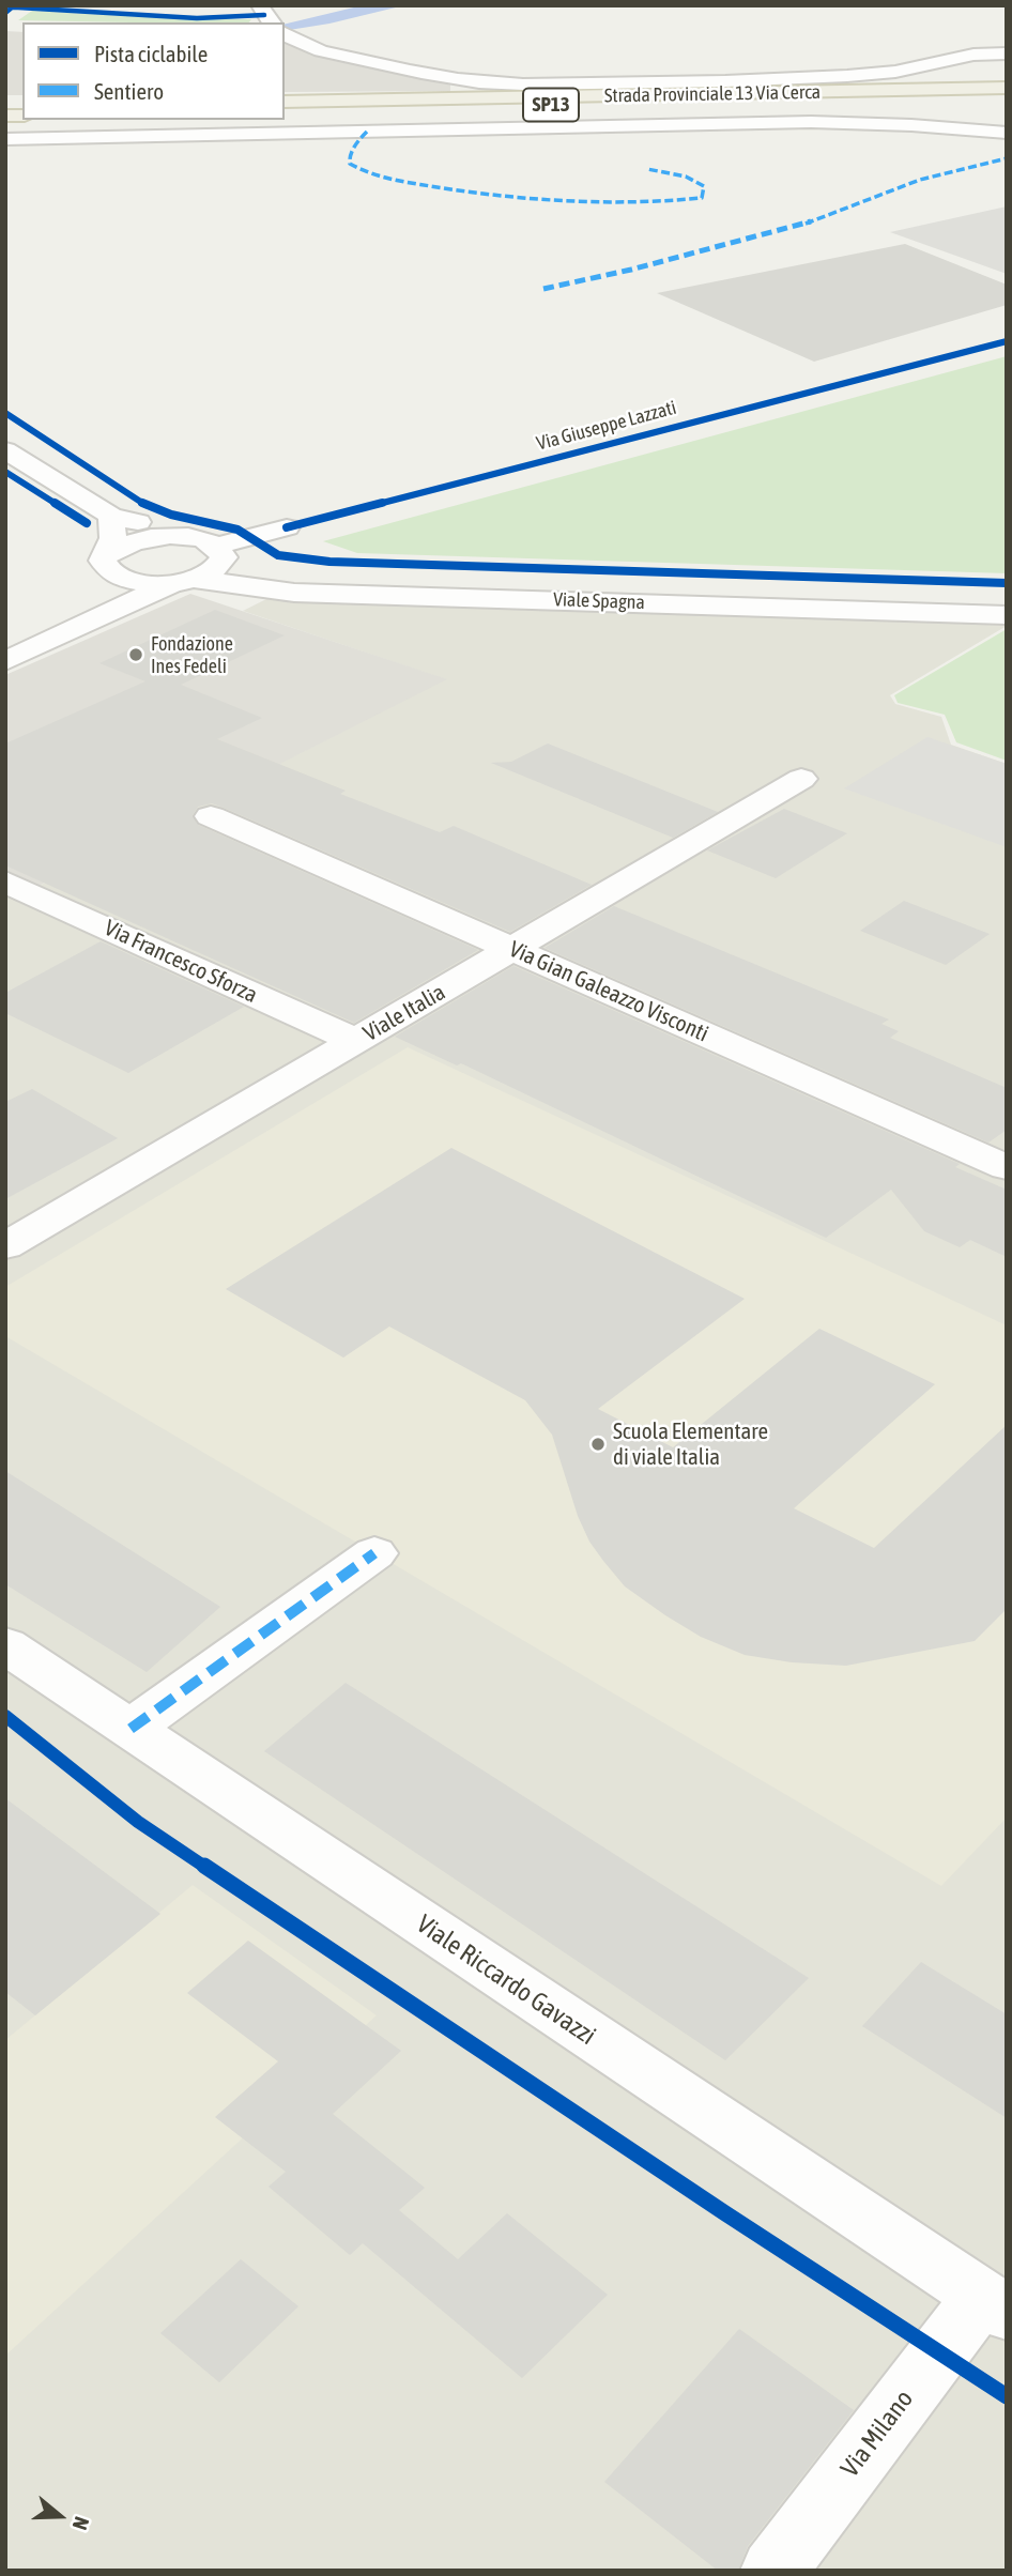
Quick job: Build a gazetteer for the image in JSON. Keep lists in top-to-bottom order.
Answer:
{
  "streets": {
    "main road": ["Strada Provinciale 13 Via Cerca", "SP13"],
    "street": [
      "Viale Spagna",
      "Via Francesco Sforza",
      "Via Gian Galeazzo Visconti",
      "Viale Italia",
      "Viale Riccardo Gavazzi",
      "Via Milano"
    ],
    "cycle path": ["Via Giuseppe Lazzati"]
  },
  "crossings": [
    ["Via Francesco Sforza", "Viale Italia"],
    ["Via Gian Galeazzo Visconti", "Viale Italia"],
    ["Viale Riccardo Gavazzi", "Via Milano"]
  ],
  "places": ["Fondazione Ines Fedeli", "Scuola Elementare di viale Italia"],
  "legend": ["Pista ciclabile", "Sentiero"],
  "north": "right"
}
